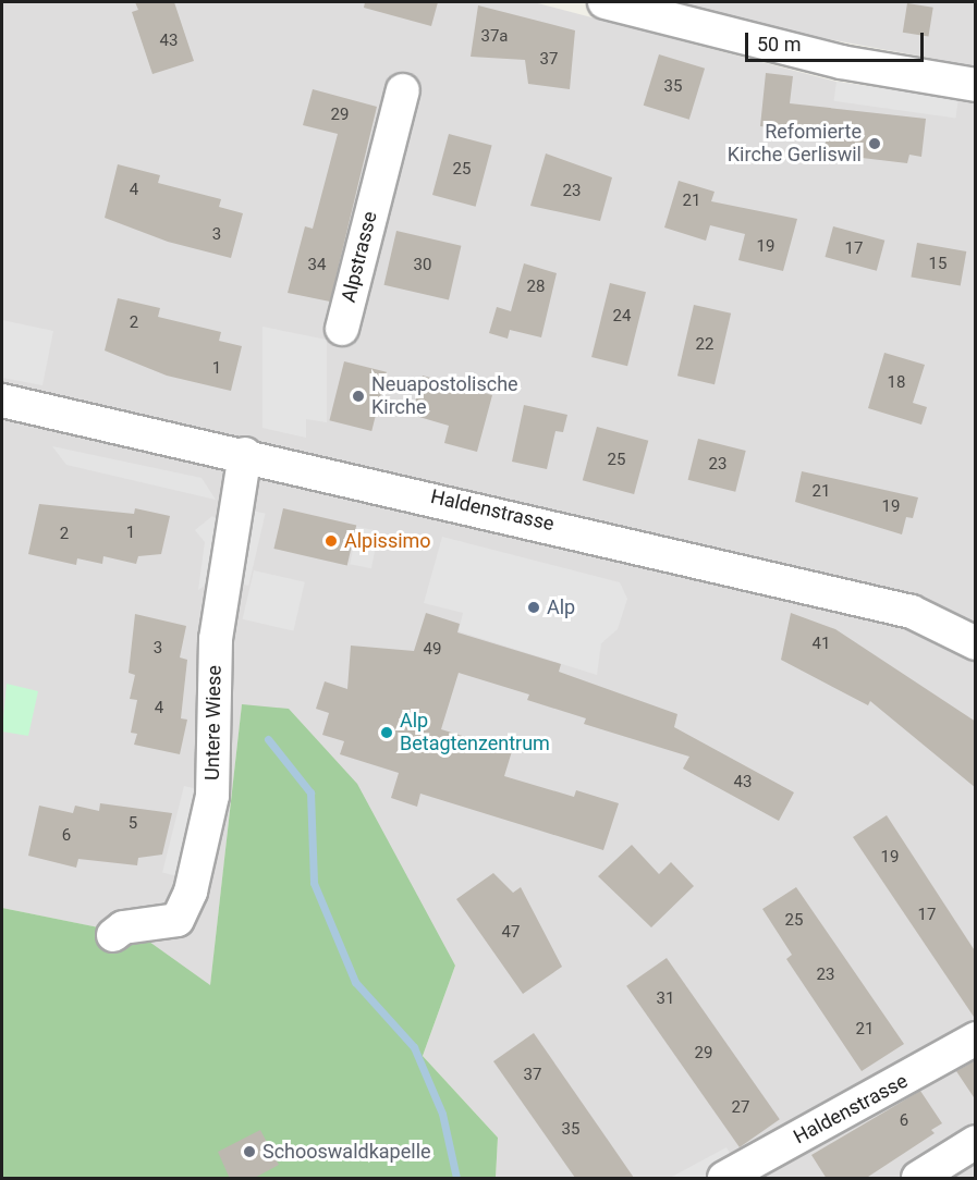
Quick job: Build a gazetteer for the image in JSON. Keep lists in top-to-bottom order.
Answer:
{
  "streets": {
    "street": ["Alpstrasse", "Haldenstrasse", "Untere Wiese"]
  },
  "crossings": [
    ["Haldenstrasse", "Untere Wiese"]
  ],
  "places": [
    "Refomierte Kirche Gerliswil",
    "Neuapostolische Kirche",
    "Alpissimo",
    "Alp",
    "Alp Betagtenzentrum",
    "Schooswaldkapelle"
  ],
  "house_numbers": [
    "37a",
    "43",
    "37",
    "35",
    "29",
    "25",
    "4",
    "23",
    "21",
    "3",
    "19",
    "17",
    "15",
    "34",
    "30",
    "28",
    "24",
    "2",
    "22",
    "1",
    "18",
    "25",
    "23",
    "21",
    "19",
    "1",
    "2",
    "41",
    "3",
    "49",
    "4",
    "43",
    "5",
    "6",
    "19",
    "17",
    "25",
    "47",
    "23",
    "31",
    "21",
    "29",
    "37",
    "27",
    "6",
    "35"
  ],
  "scale_bar": "50 m"
}
